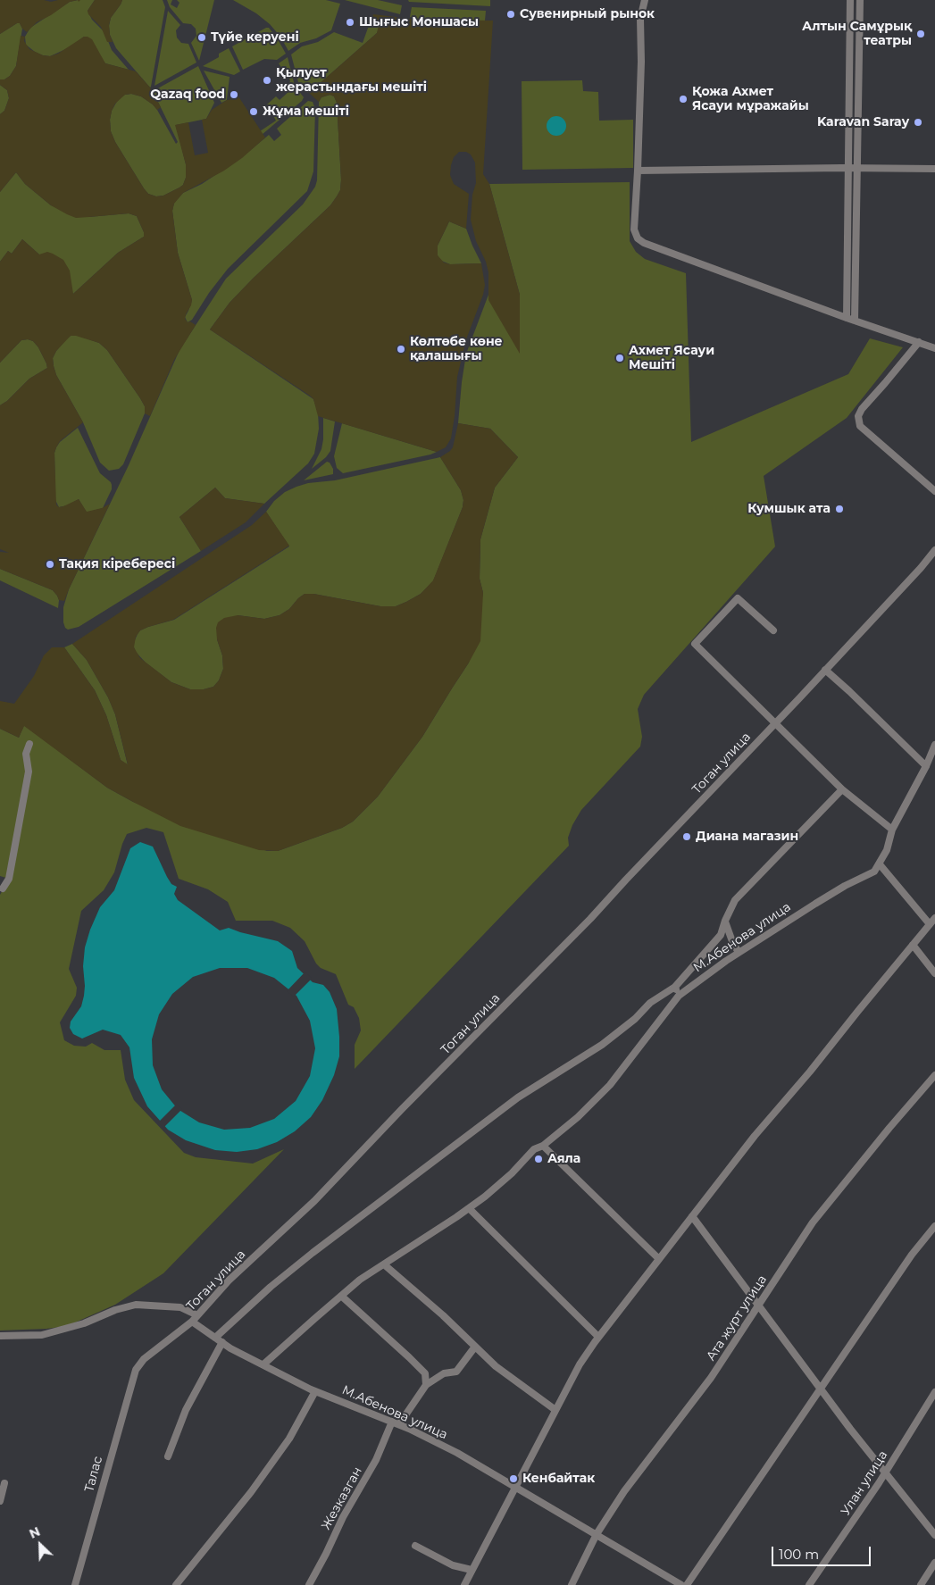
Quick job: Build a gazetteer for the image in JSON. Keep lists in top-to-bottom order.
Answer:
{
  "streets": {
    "street": [
      "Тоган улица",
      "М.Абенова улица",
      "Ата журт улица",
      "Талас",
      "Улан улица",
      "Жезказган"
    ]
  },
  "crossings": [
    ["Тоган улица", "М.Абенова улица"],
    ["Тоган улица", "Талас"],
    ["М.Абенова улица", "Ата журт улица"],
    ["М.Абенова улица", "Жезказган"]
  ],
  "places": [
    "Сувенирный рынок",
    "Шығыс Моншасы",
    "Алтын Самұрық театры",
    "Түйе керуені",
    "Қылует жерастындағы мешіті",
    "Qazaq food",
    "Қожа Ахмет Ясауи мұражайы",
    "Жұма мешіті",
    "Karavan Saray",
    "Көлтөбе көне қалашығы",
    "Ахмет Ясауи Мешіті",
    "Кумшык ата",
    "Тақия кіребересі",
    "Диана магазин",
    "Аяла",
    "Кенбайтак"
  ],
  "scale_bar": "100 m",
  "north": "top left"
}
